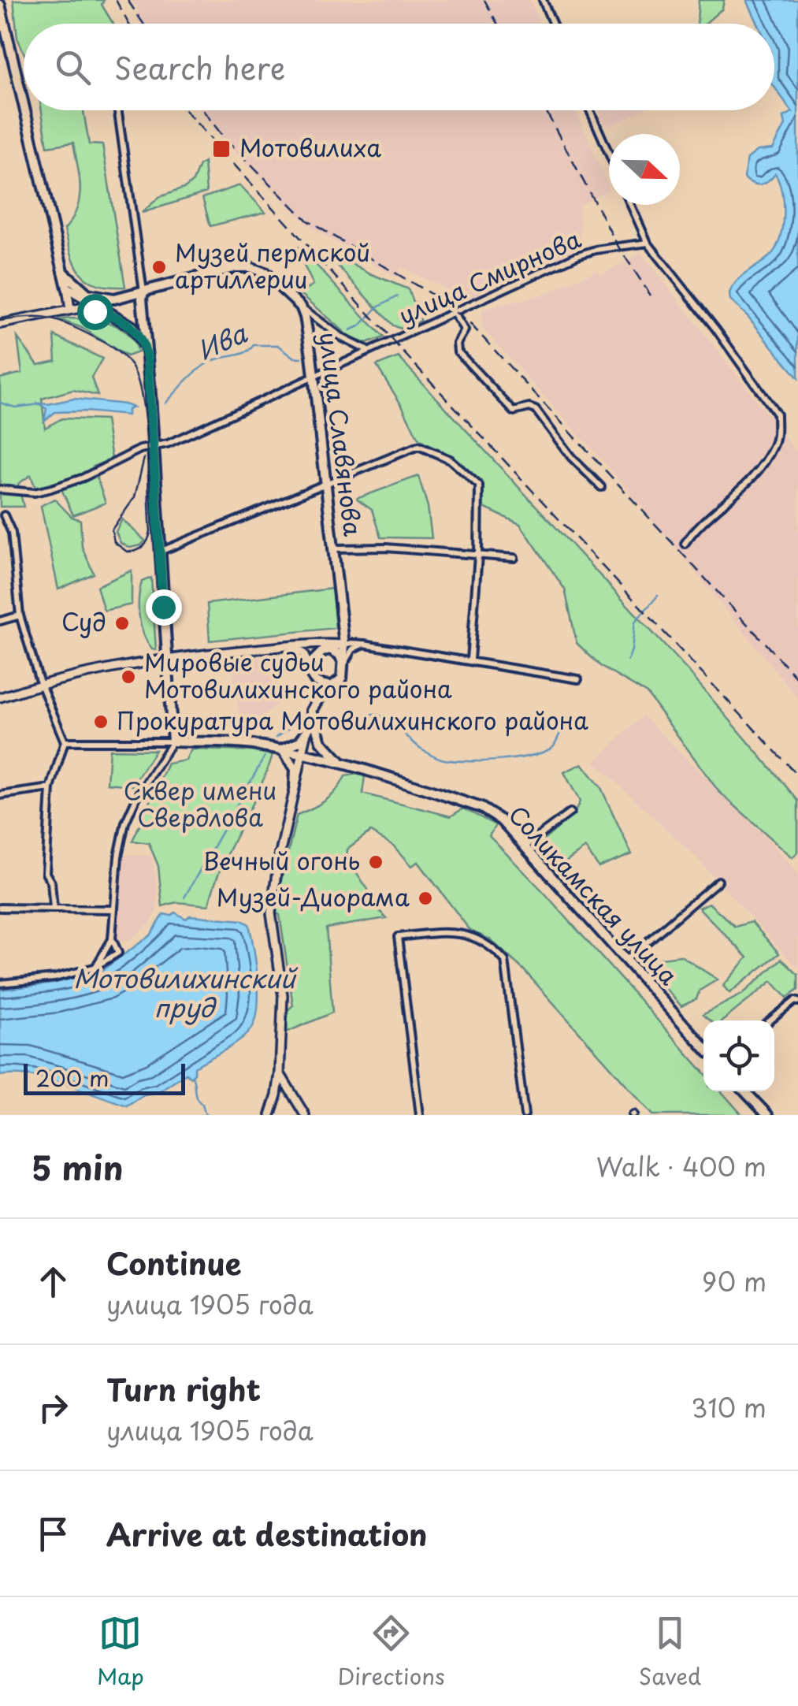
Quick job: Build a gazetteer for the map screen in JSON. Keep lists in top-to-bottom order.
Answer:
{
  "streets": {
    "main road": ["улица Славянова", "Соликамская улица"],
    "street": ["улица Смирнова"]
  },
  "crossings": [
    ["улица Смирнова", "улица Славянова"]
  ],
  "water": ["Ива", "Мотовилихинский пруд"],
  "parks": ["Сквер имени Свердлова"],
  "places": {
    "transit": ["Мотовилиха"],
    "other": [
      "Музей пермской артиллерии",
      "Суд",
      "Мировые судьи Мотовилихинского района",
      "Прокуратура Мотовилихинского района",
      "Вечный огонь",
      "Музей-Диорама"
    ]
  },
  "scale_bar": "200 m",
  "north": "right",
  "page": {
    "search": "Search here",
    "scale": "200 m",
    "heading": ["5 min", "Walk · 400 m"],
    "list": [
      ["Continue", "улица 1905 года", "90 m"],
      ["Turn right", "улица 1905 года", "310 m"],
      "Arrive at destination"
    ],
    "nav": ["Map", "Directions", "Saved"]
  }
}
